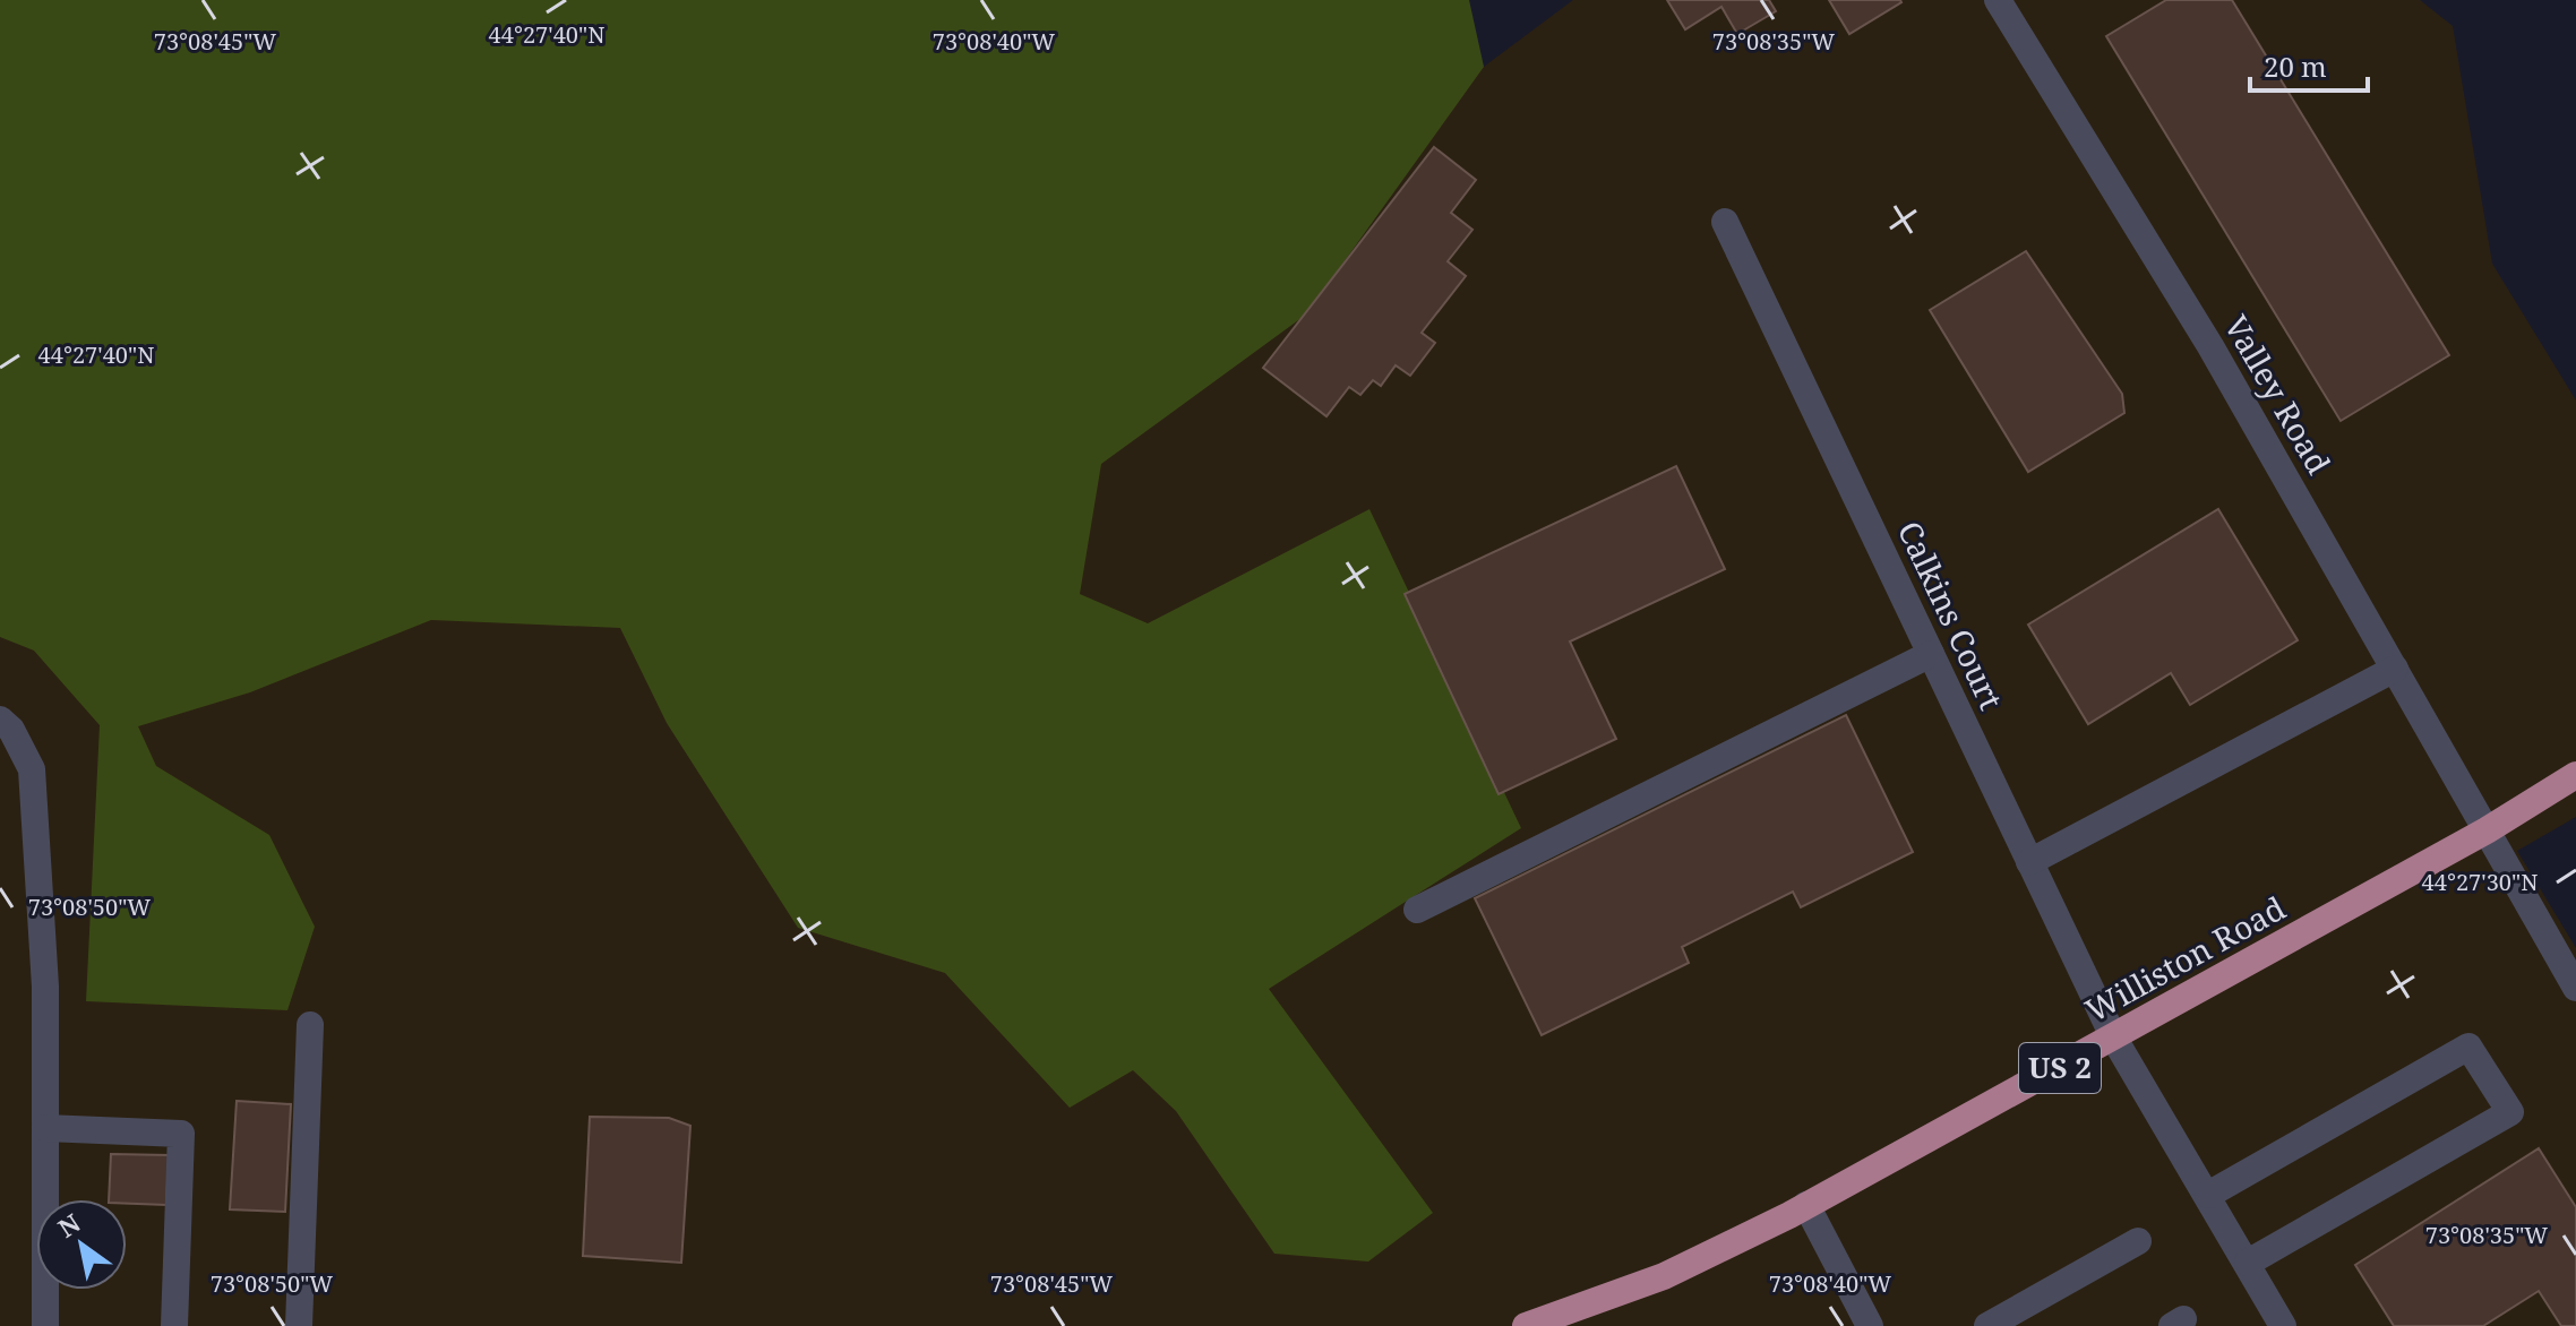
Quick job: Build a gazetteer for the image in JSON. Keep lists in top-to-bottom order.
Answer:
{
  "streets": {
    "main road": ["Williston Road", "US 2"],
    "street": ["Valley Road", "Calkins Court"]
  },
  "crossings": [
    ["Valley Road", "Williston Road"],
    ["Calkins Court", "Williston Road"]
  ],
  "scale_bar": "20 m",
  "north": "top left",
  "coordinates": [
    "44°27'40\"N",
    "73°08'45\"W",
    "73°08'40\"W",
    "73°08'35\"W",
    "44°27'30\"N",
    "73°08'50\"W"
  ]
}
